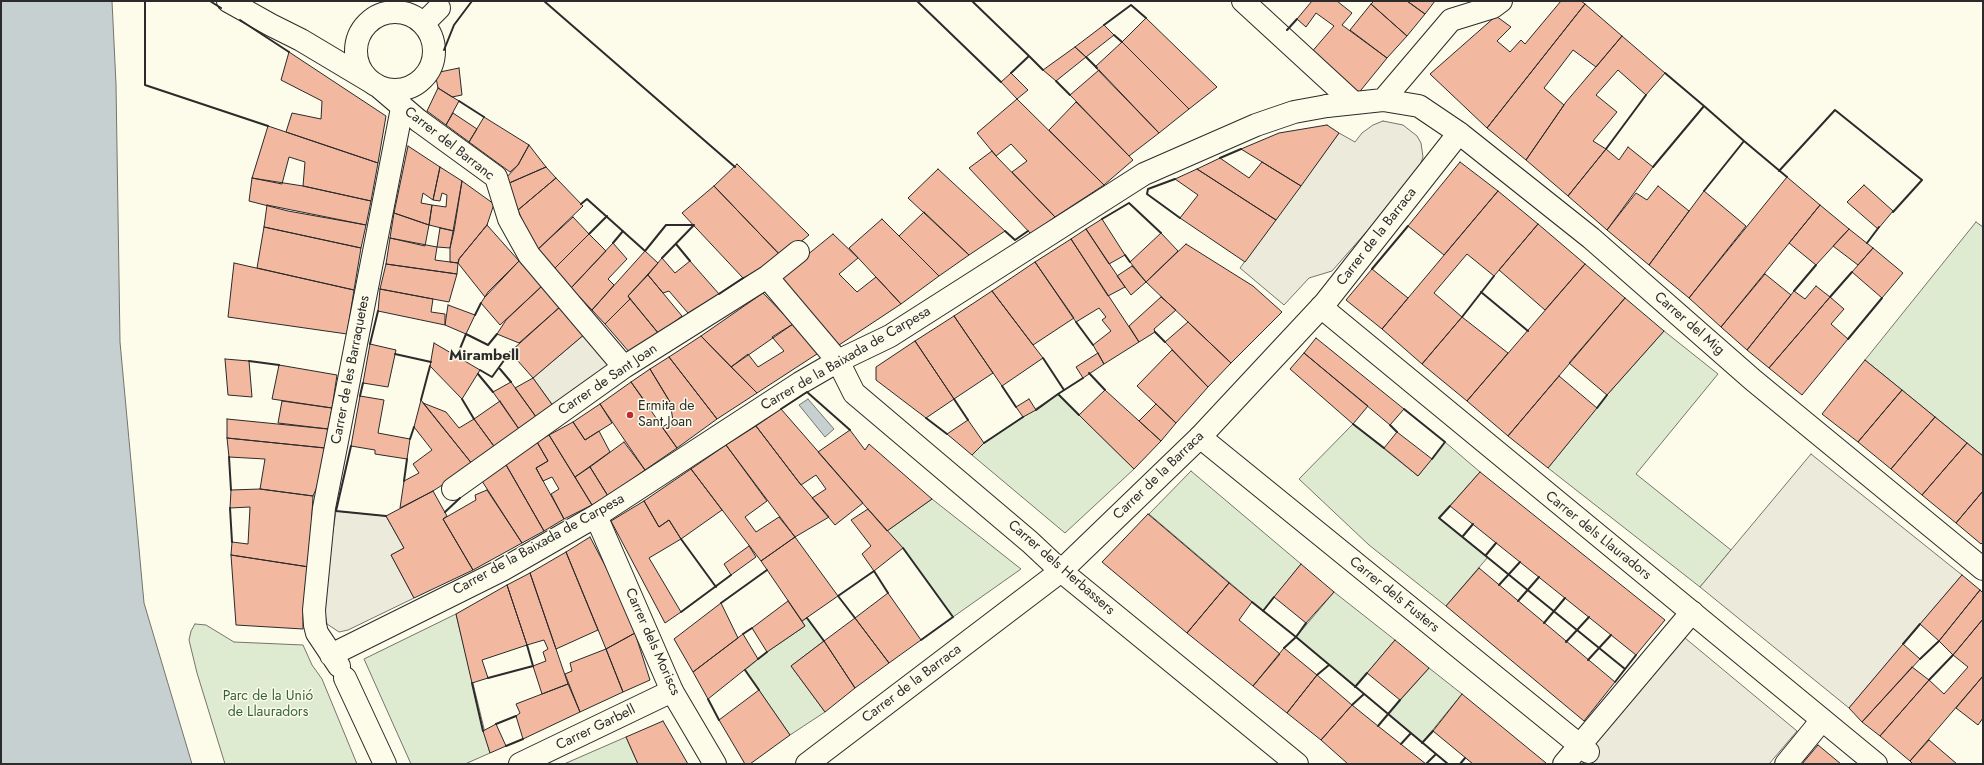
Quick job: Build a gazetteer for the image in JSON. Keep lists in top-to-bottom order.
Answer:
{
  "streets": {
    "street": [
      "Carrer del Barranc",
      "Carrer de la Barraca",
      "Carrer del Mig",
      "Carrer de la Baixada de Carpesa",
      "Carrer de les Barraquetes",
      "Carrer de Sant Joan",
      "Carrer dels Llauradors",
      "Carrer dels Herbassers",
      "Carrer dels Fusters",
      "Carrer dels Moriscs",
      "Carrer Garbell"
    ]
  },
  "crossings": [
    ["Carrer del Barranc", "Carrer de les Barraquetes"],
    ["Carrer del Barranc", "Carrer de Sant Joan"],
    ["Carrer de la Barraca", "Carrer del Mig"],
    ["Carrer de la Barraca", "Carrer dels Llauradors"],
    ["Carrer de la Barraca", "Carrer dels Herbassers"],
    ["Carrer de la Barraca", "Carrer dels Fusters"],
    ["Carrer del Mig", "Carrer de la Baixada de Carpesa"],
    ["Carrer de la Baixada de Carpesa", "Carrer de les Barraquetes"],
    ["Carrer de la Baixada de Carpesa", "Carrer dels Herbassers"],
    ["Carrer de la Baixada de Carpesa", "Carrer dels Moriscs"],
    ["Carrer de Sant Joan", "Carrer dels Herbassers"],
    ["Carrer dels Moriscs", "Carrer Garbell"]
  ],
  "districts": ["Mirambell"],
  "parks": ["Parc de la Unió de Llauradors"],
  "places": ["Ermita de Sant Joan"]
}
